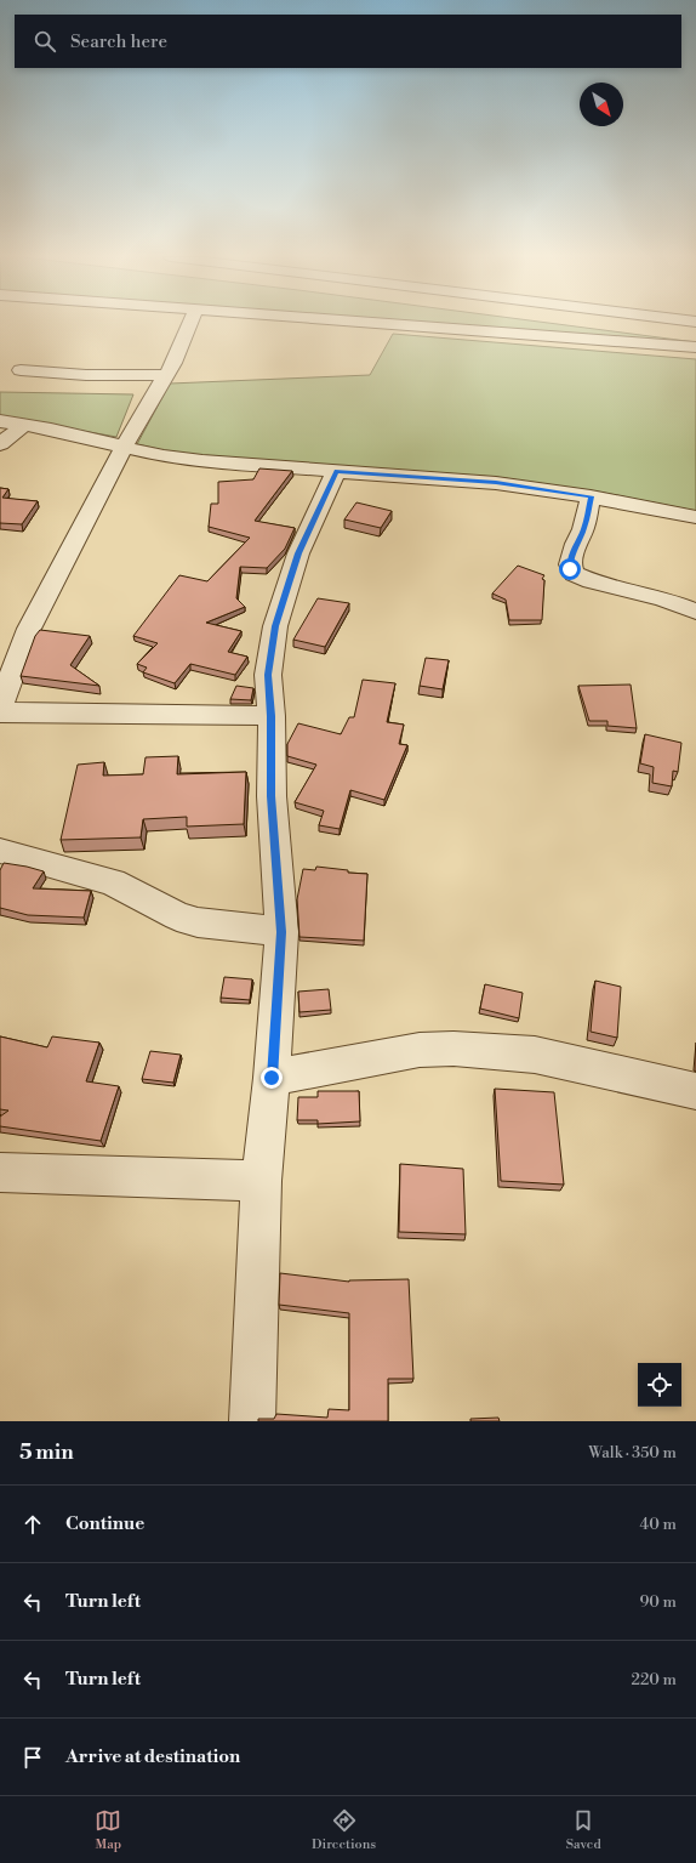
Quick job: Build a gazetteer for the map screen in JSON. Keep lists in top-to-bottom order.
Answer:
{
  "north": "bottom right",
  "page": {
    "search": "Search here",
    "heading": ["5 min", "Walk · 350 m"],
    "list": [
      ["Continue", "40 m"],
      ["Turn left", "90 m"],
      ["Turn left", "220 m"],
      "Arrive at destination"
    ],
    "nav": ["Map", "Directions", "Saved"]
  }
}
